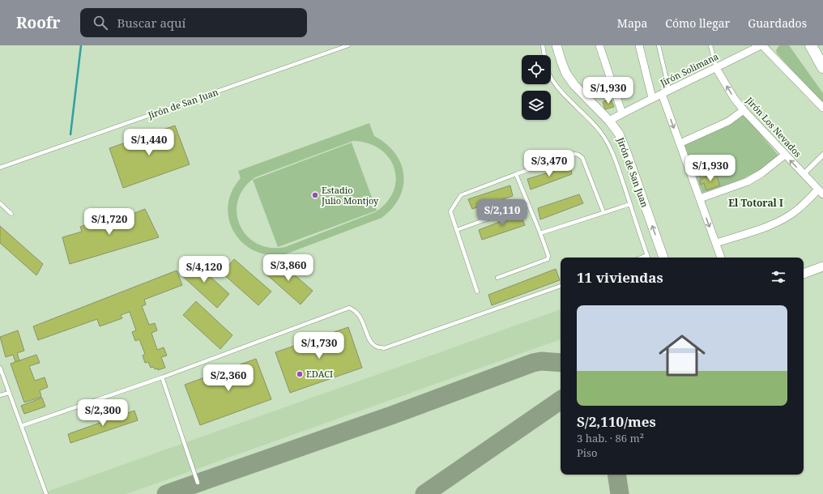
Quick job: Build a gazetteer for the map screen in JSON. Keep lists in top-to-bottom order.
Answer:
{
  "streets": {
    "street": ["Jirón Solimana", "Jirón de San Juan", "Jirón Los Nevados"]
  },
  "crossings": [
    ["Jirón Solimana", "Jirón de San Juan"],
    ["Jirón Solimana", "Jirón Los Nevados"]
  ],
  "districts": ["El Totoral I"],
  "places": ["Estadio Julio Montjoy", "EDACI"],
  "page": {
    "header": "Roofr",
    "search": "Buscar aquí",
    "nav": ["Mapa", "Cómo llegar", "Guardados"],
    "price": [
      "S/1,930",
      "S/1,440",
      "S/3,470",
      "S/1,930",
      "S/2,110",
      "S/1,720",
      "S/3,860",
      "S/4,120",
      "S/1,730",
      "S/2,360",
      "S/2,300"
    ],
    "heading": "11 viviendas",
    "list": [
      {
        "name": "S/2,110/mes",
        "note": "3 hab. · 86 m² · Piso"
      }
    ]
  }
}
